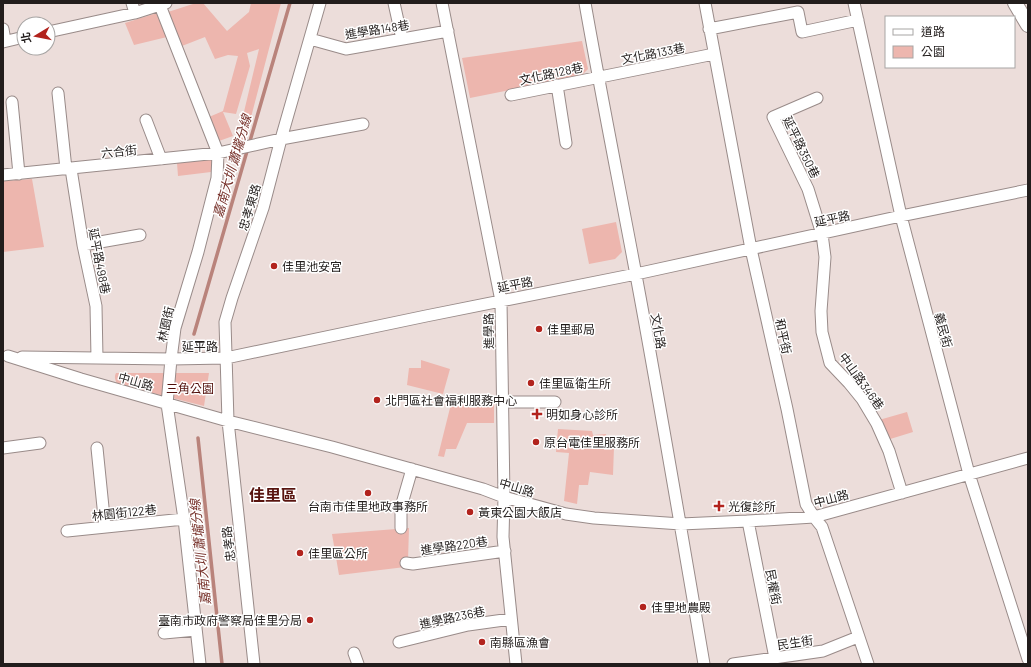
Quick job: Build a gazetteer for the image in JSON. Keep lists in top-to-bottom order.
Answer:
{
  "streets": {
    "street": [
      "進學路148巷",
      "文化路133巷",
      "文化路128巷",
      "延平路350巷",
      "六合街",
      "忠孝東路",
      "延平路",
      "延平路498巷",
      "林園街",
      "義民街",
      "進學路",
      "文化路",
      "和平街",
      "中山路",
      "中山路346巷",
      "林園街122巷",
      "忠孝路",
      "進學路220巷",
      "民權街",
      "進學路236巷",
      "民生街"
    ]
  },
  "crossings": [
    ["進學路148巷", "忠孝東路"],
    ["進學路148巷", "進學路"],
    ["文化路133巷", "文化路128巷"],
    ["文化路133巷", "文化路"],
    ["文化路133巷", "和平街"],
    ["文化路128巷", "文化路"],
    ["延平路350巷", "延平路"],
    ["延平路350巷", "中山路346巷"],
    ["六合街", "忠孝東路"],
    ["六合街", "延平路498巷"],
    ["六合街", "林園街"],
    ["忠孝東路", "延平路"],
    ["忠孝東路", "中山路"],
    ["忠孝東路", "忠孝路"],
    ["延平路", "延平路498巷"],
    ["延平路", "林園街"],
    ["延平路", "義民街"],
    ["延平路", "進學路"],
    ["延平路", "文化路"],
    ["延平路", "和平街"],
    ["延平路", "中山路"],
    ["延平路", "中山路346巷"],
    ["林園街", "中山路"],
    ["林園街", "林園街122巷"],
    ["義民街", "中山路"],
    ["進學路", "中山路"],
    ["進學路", "進學路220巷"],
    ["進學路", "進學路236巷"],
    ["文化路", "中山路"],
    ["和平街", "中山路"],
    ["和平街", "民生街"],
    ["中山路", "中山路346巷"],
    ["中山路", "忠孝路"],
    ["中山路", "民權街"],
    ["民權街", "民生街"]
  ],
  "districts": ["佳里區"],
  "water": ["嘉南大圳 蕭壠分線"],
  "parks": ["三角公園"],
  "places": {
    "other": [
      "佳里池安宮",
      "佳里郵局",
      "佳里區衛生所",
      "北門區社會福利服務中心",
      "原台電佳里服務所",
      "台南市佳里地政事務所",
      "黃東公園大飯店",
      "佳里區公所",
      "佳里地農殿",
      "臺南市政府警察局佳里分局",
      "南縣區漁會"
    ],
    "health": ["明如身心診所", "光復診所"]
  },
  "legend": ["道路", "公園"],
  "north": "left"
}
